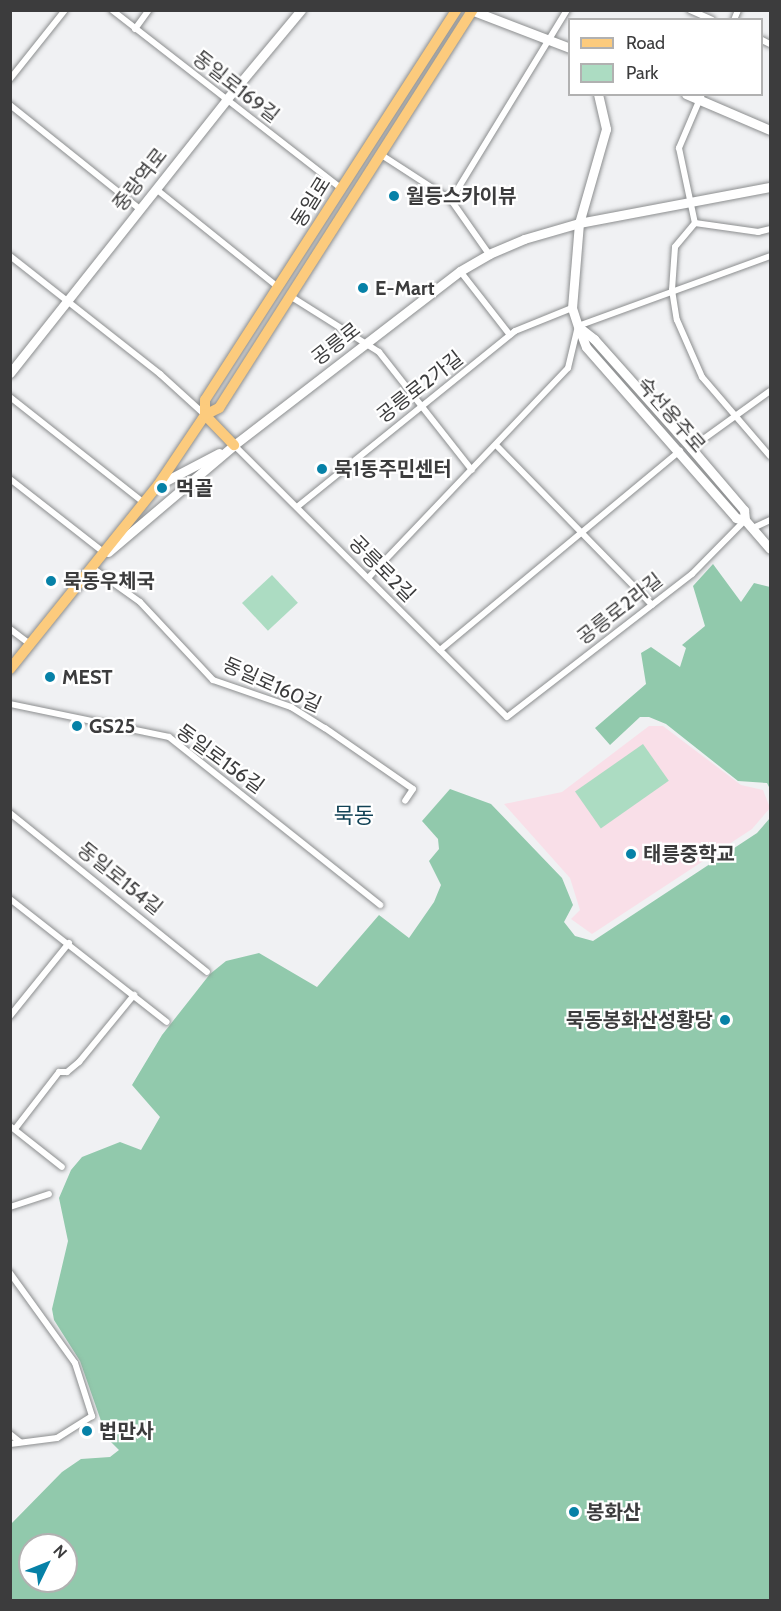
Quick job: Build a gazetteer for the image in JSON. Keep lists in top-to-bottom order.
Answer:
{
  "streets": {
    "main road": ["동일로"],
    "street": [
      "동일로169길",
      "중랑역로",
      "공릉로",
      "공릉로2가길",
      "숙선옹주로",
      "공릉로2길",
      "공릉로2라길",
      "동일로160길",
      "동일로156길",
      "동일로154길"
    ]
  },
  "crossings": [
    ["동일로169길", "중랑역로"],
    ["동일로169길", "동일로"],
    ["동일로", "공릉로"],
    ["동일로", "동일로160길"],
    ["공릉로", "숙선옹주로"],
    ["공릉로", "공릉로2길"],
    ["공릉로", "동일로160길"],
    ["공릉로2가길", "숙선옹주로"],
    ["공릉로2가길", "공릉로2길"],
    ["숙선옹주로", "공릉로2라길"],
    ["공릉로2길", "공릉로2라길"]
  ],
  "districts": ["묵동"],
  "places": [
    "월등스카이뷰",
    "E-Mart",
    "묵1동주민센터",
    "먹골",
    "묵동우체국",
    "MEST",
    "GS25",
    "태릉중학교",
    "묵동봉화산성황당",
    "법만사",
    "봉화산"
  ],
  "legend": ["Road", "Park"],
  "north": "top right"
}
